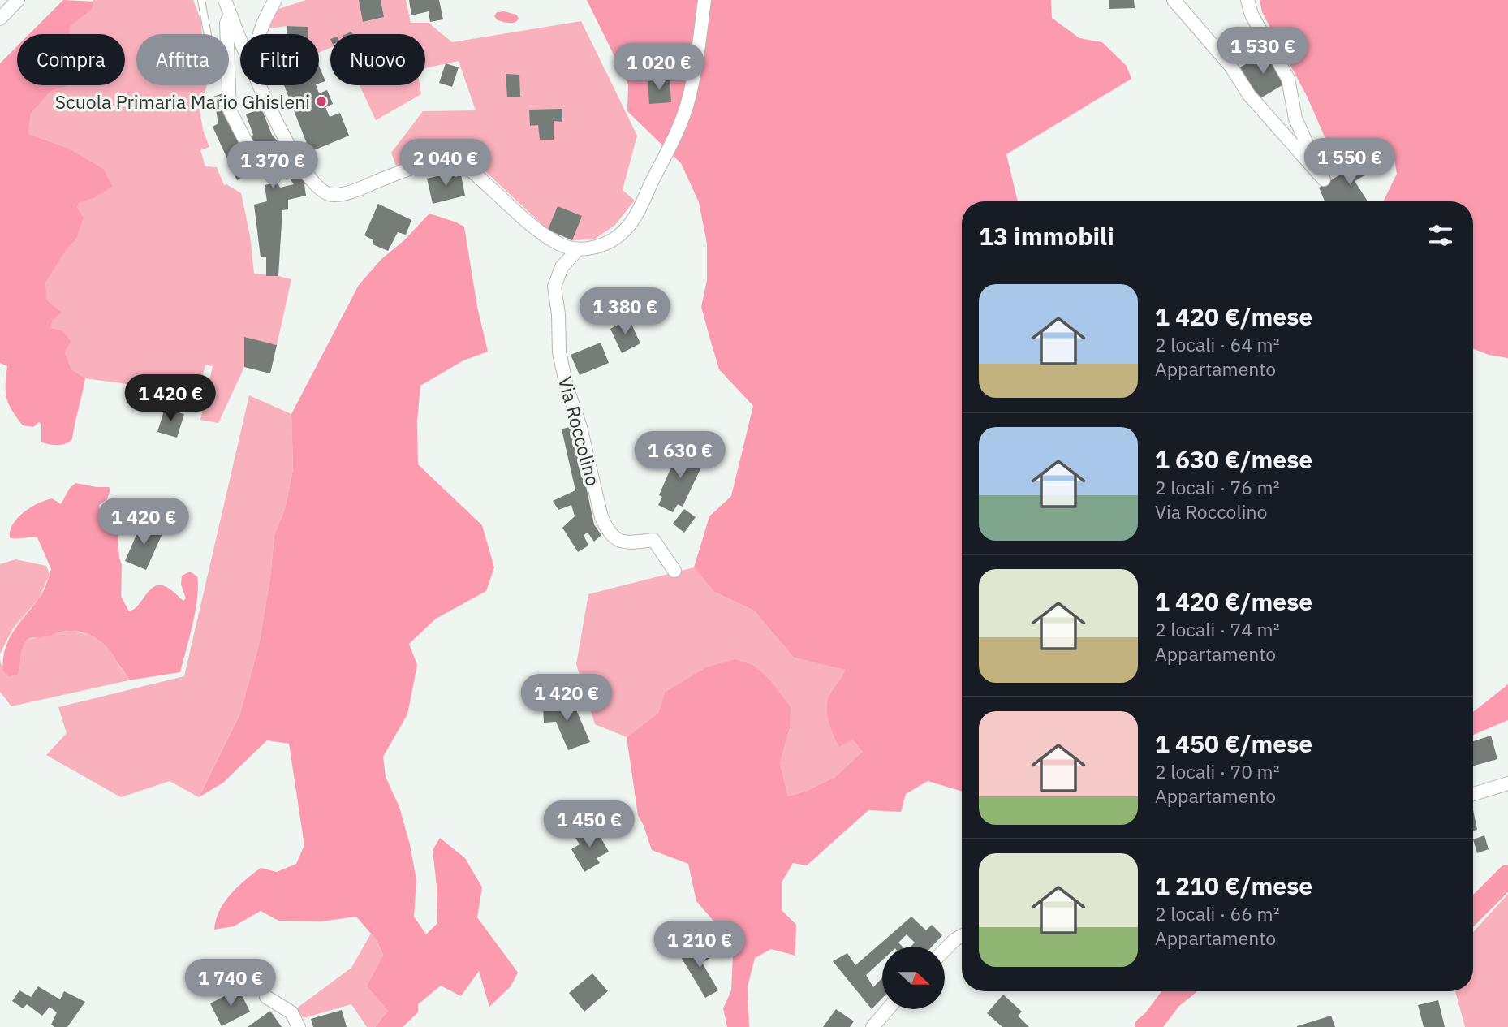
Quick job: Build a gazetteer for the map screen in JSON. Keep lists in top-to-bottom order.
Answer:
{
  "streets": {
    "street": ["Via Roccolino"]
  },
  "places": ["Scuola Primaria Mario Ghisleni"],
  "north": "right",
  "page": {
    "price": [
      "1 530 €",
      "1 020 €",
      "1 550 €",
      "2 040 €",
      "1 370 €",
      "1 380 €",
      "1 420 €",
      "1 630 €",
      "1 420 €",
      "1 420 €",
      "1 450 €",
      "1 210 €",
      "1 740 €"
    ],
    "chip": [
      "Compra",
      "Affitta",
      "Filtri",
      "Nuovo"
    ],
    "heading": "13 immobili",
    "list": [
      {
        "name": "1 420 €/mese",
        "note": "2 locali · 64 m² · Appartamento"
      },
      {
        "name": "1 630 €/mese",
        "note": "2 locali · 76 m² · Via Roccolino"
      },
      {
        "name": "1 420 €/mese",
        "note": "2 locali · 74 m² · Appartamento"
      },
      {
        "name": "1 450 €/mese",
        "note": "2 locali · 70 m² · Appartamento"
      },
      {
        "name": "1 210 €/mese",
        "note": "2 locali · 66 m² · Appartamento"
      }
    ]
  }
}
